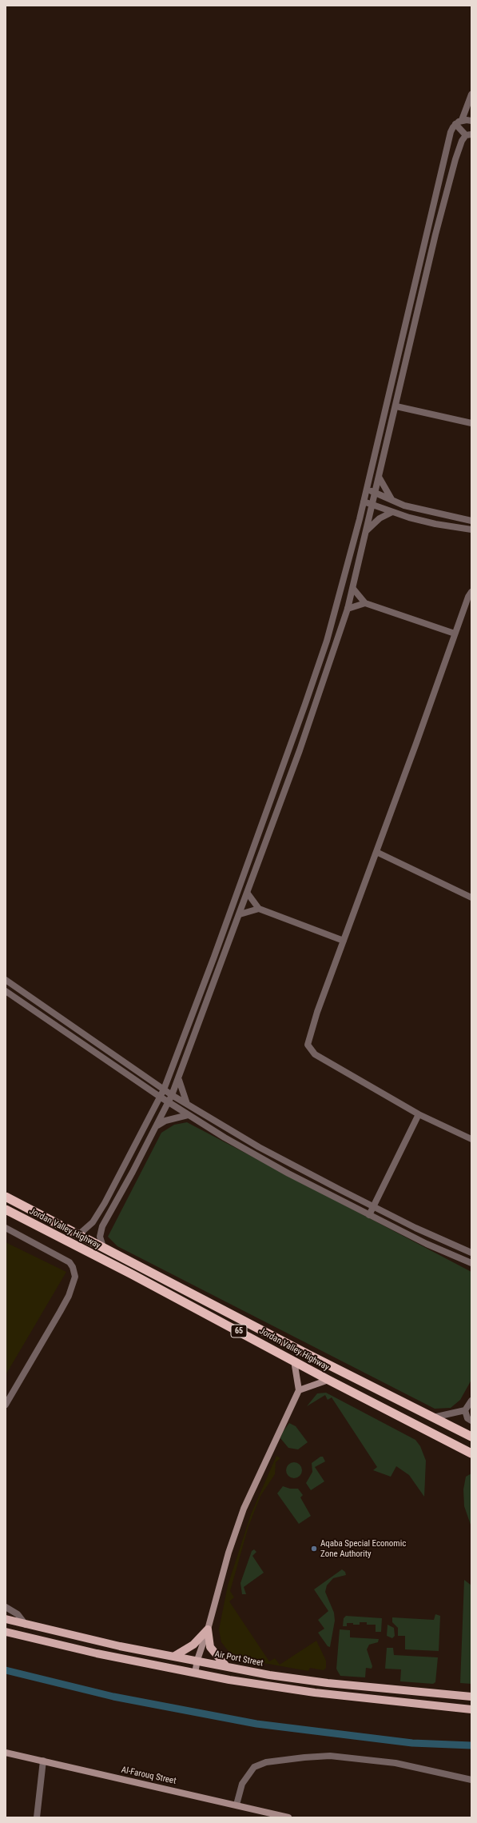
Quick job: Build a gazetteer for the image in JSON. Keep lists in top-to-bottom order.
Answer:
{
  "streets": {
    "highway": ["Jordan Valley Highway", "65"],
    "main road": ["Air Port Street", "Al-Farouq Street"]
  },
  "places": ["Aqaba Special Economic Zone Authority"]
}
